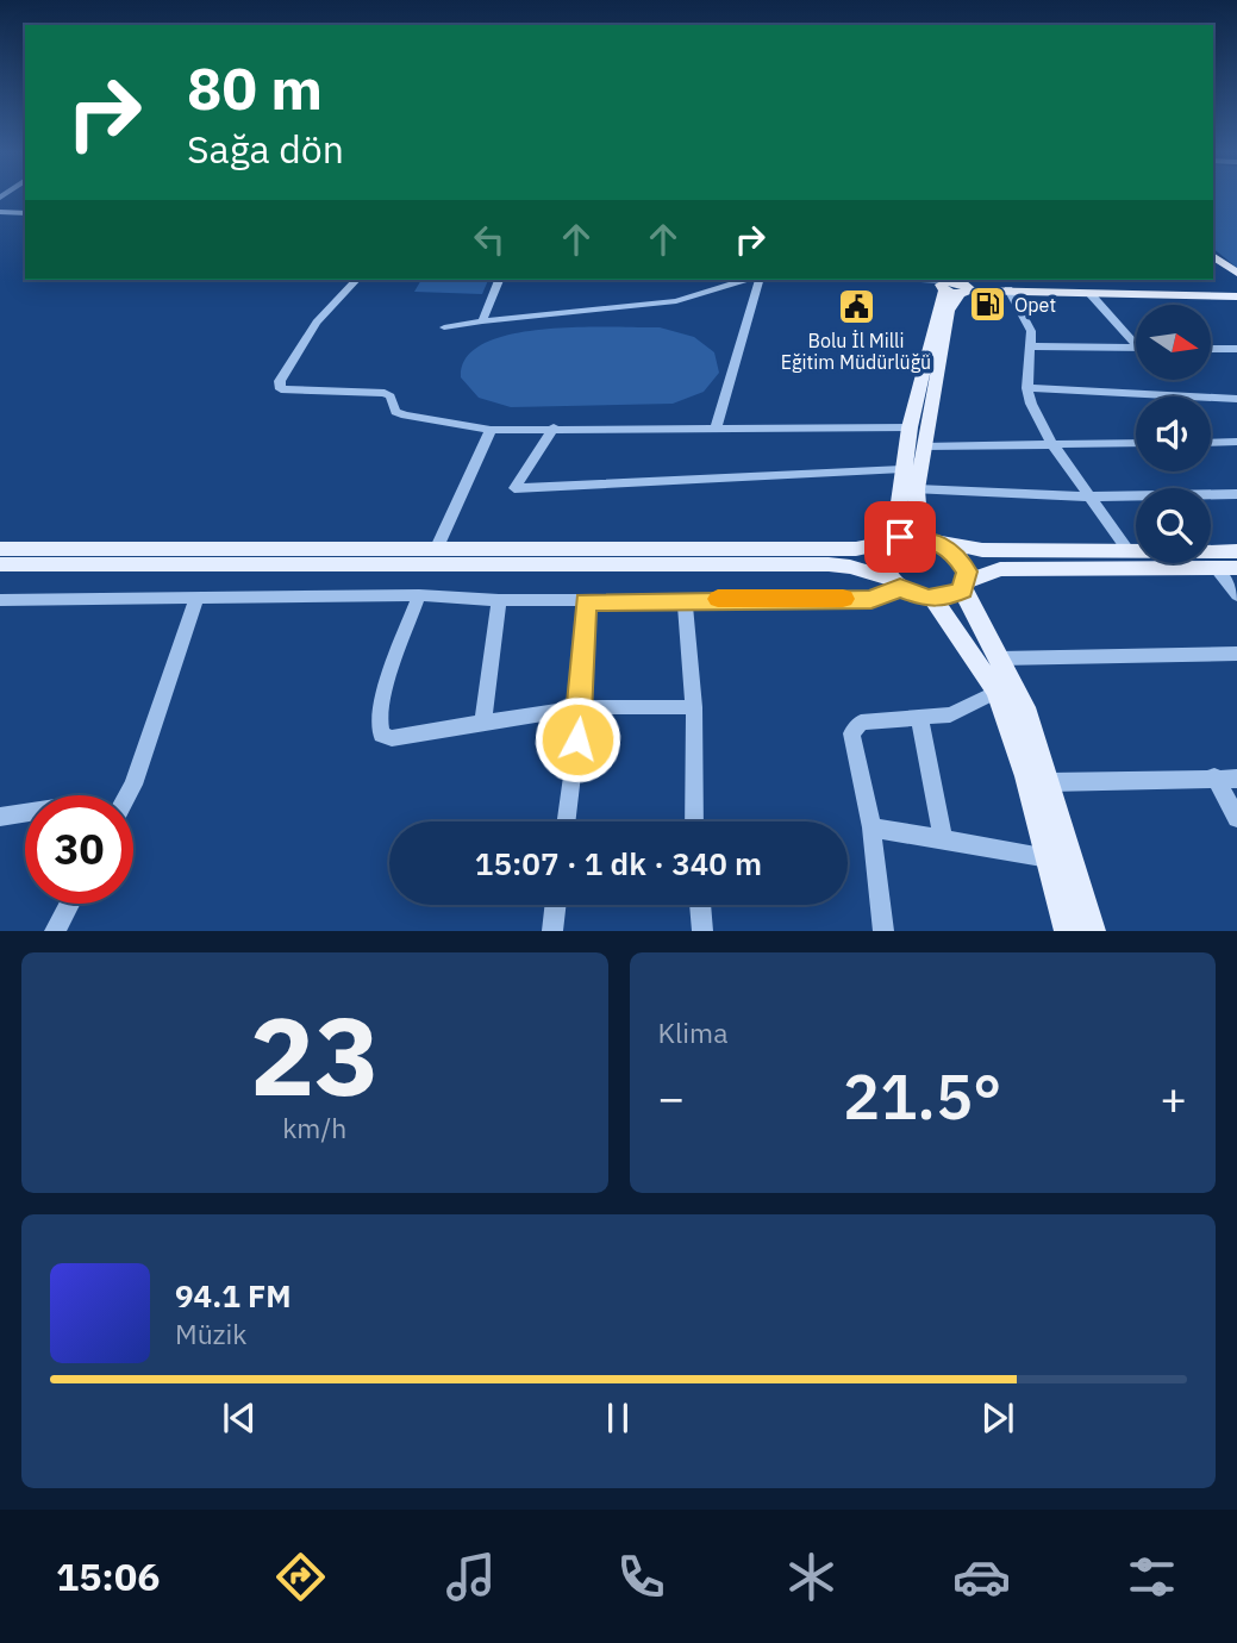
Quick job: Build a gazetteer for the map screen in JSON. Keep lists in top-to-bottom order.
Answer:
{
  "places": {
    "fuel station": ["Opet"],
    "public building": ["Bolu İl Milli Eğitim Müdürlüğü"]
  },
  "north": "right",
  "page": {
    "turn": ["80 m", "Sağa dön"],
    "limit": "30",
    "trip": "15:07 · 1 dk · 340 m",
    "tile": [
      ["23", "km/h"],
      "Klima"
    ],
    "heat": ["−", "21.5°", "+"],
    "song": ["94.1 FM", "Müzik"],
    "tabs": "15:06"
  }
}
